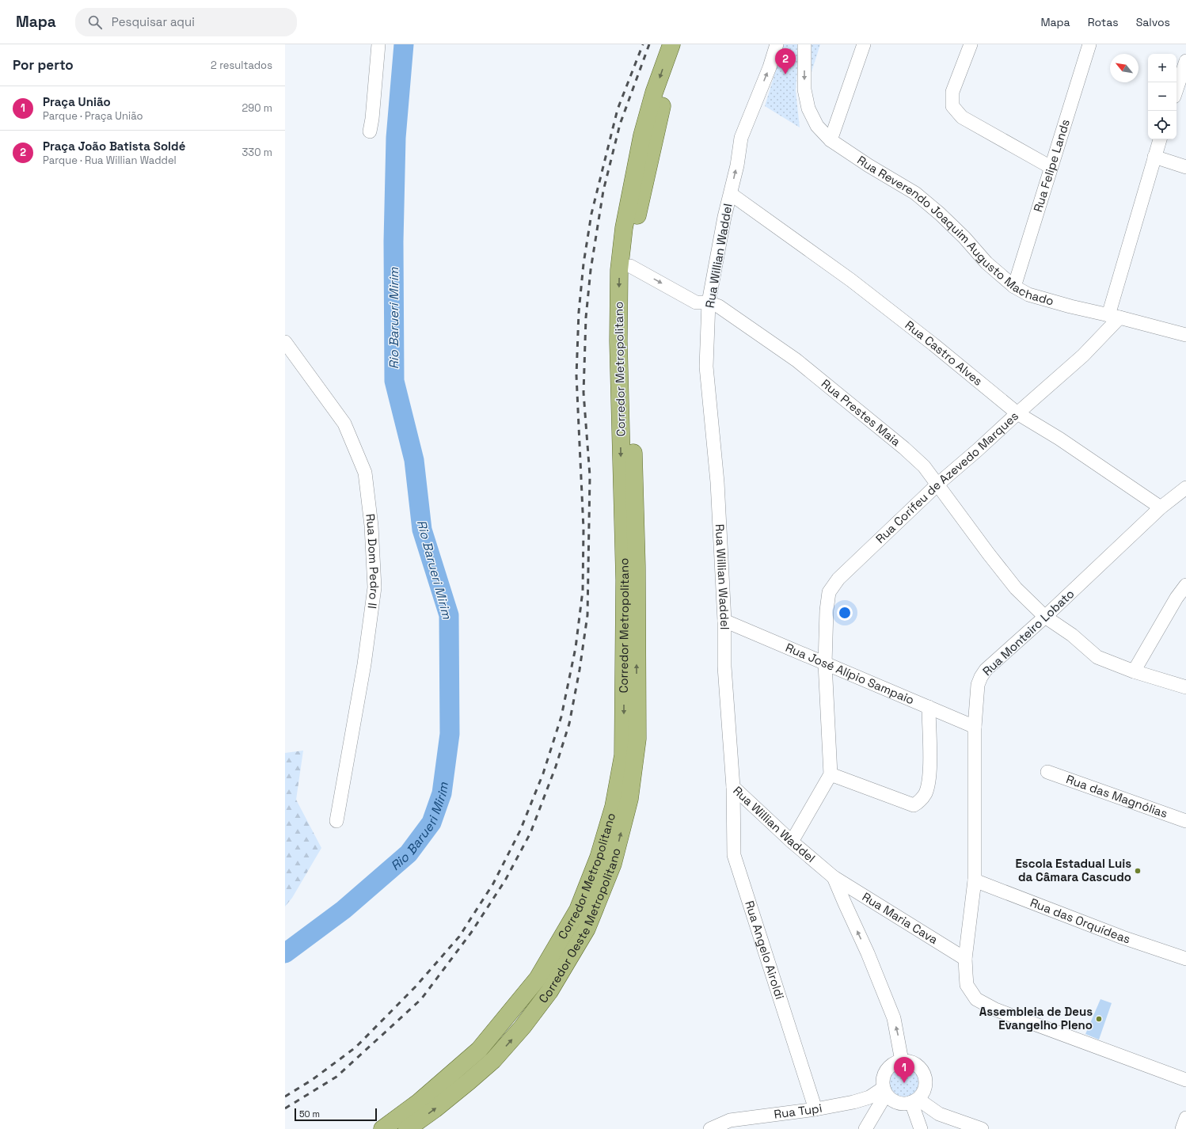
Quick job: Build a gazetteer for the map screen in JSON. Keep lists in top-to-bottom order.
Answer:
{
  "streets": {
    "main road": ["Corredor Metropolitano", "Corredor Oeste Metropolitano"],
    "street": [
      "Rua Felipe Lands",
      "Rua Reverendo Joaquim Augusto Machado",
      "Rua Willian Waddel",
      "Rua Castro Alves",
      "Rua Prestes Maia",
      "Rua Corifeu de Azevedo Marques",
      "Rua Dom Pedro II",
      "Rua Monteiro Lobato",
      "Rua José Alípio Sampaio",
      "Rua das Magnólias",
      "Rua Maria Cava",
      "Rua das Orquídeas",
      "Rua Angelo Airoldi",
      "Rua Tupi"
    ]
  },
  "crossings": [
    ["Rua Felipe Lands", "Rua Reverendo Joaquim Augusto Machado"],
    ["Rua Reverendo Joaquim Augusto Machado", "Rua Corifeu de Azevedo Marques"],
    ["Rua Willian Waddel", "Rua Castro Alves"],
    ["Rua Willian Waddel", "Rua Prestes Maia"],
    ["Rua Willian Waddel", "Rua José Alípio Sampaio"],
    ["Rua Willian Waddel", "Rua Maria Cava"],
    ["Rua Willian Waddel", "Rua Angelo Airoldi"],
    ["Rua Willian Waddel", "Rua Tupi"],
    ["Rua Castro Alves", "Rua Corifeu de Azevedo Marques"],
    ["Rua Castro Alves", "Rua Monteiro Lobato"],
    ["Rua Prestes Maia", "Rua Corifeu de Azevedo Marques"],
    ["Rua Prestes Maia", "Rua Monteiro Lobato"],
    ["Rua Prestes Maia", "Corredor Oeste Metropolitano"],
    ["Rua Corifeu de Azevedo Marques", "Rua José Alípio Sampaio"],
    ["Rua Monteiro Lobato", "Rua José Alípio Sampaio"],
    ["Rua Monteiro Lobato", "Rua Maria Cava"],
    ["Rua Monteiro Lobato", "Rua das Orquídeas"],
    ["Rua Angelo Airoldi", "Rua Tupi"]
  ],
  "one_way": ["Corredor Metropolitano", "Corredor Oeste Metropolitano"],
  "water": ["Rio Barueri Mirim"],
  "places": ["Escola Estadual Luis da Câmara Cascudo", "Assembleia de Deus Evangelho Pleno"],
  "scale_bar": "50 m",
  "north": "top left",
  "page": {
    "header": "Mapa",
    "search": "Pesquisar aqui",
    "nav": ["Mapa", "Rotas", "Salvos"],
    "heading": ["Por perto", "2 resultados"],
    "pins": ["2", "1"],
    "map_buttons": ["+", "−"],
    "list": [
      {
        "mark": "1",
        "name": "Praça União",
        "note": "Parque · Praça União",
        "value": "290 m"
      },
      {
        "mark": "2",
        "name": "Praça João Batista Soldé",
        "note": "Parque · Rua Willian Waddel",
        "value": "330 m"
      }
    ],
    "scale": "50 m"
  }
}
